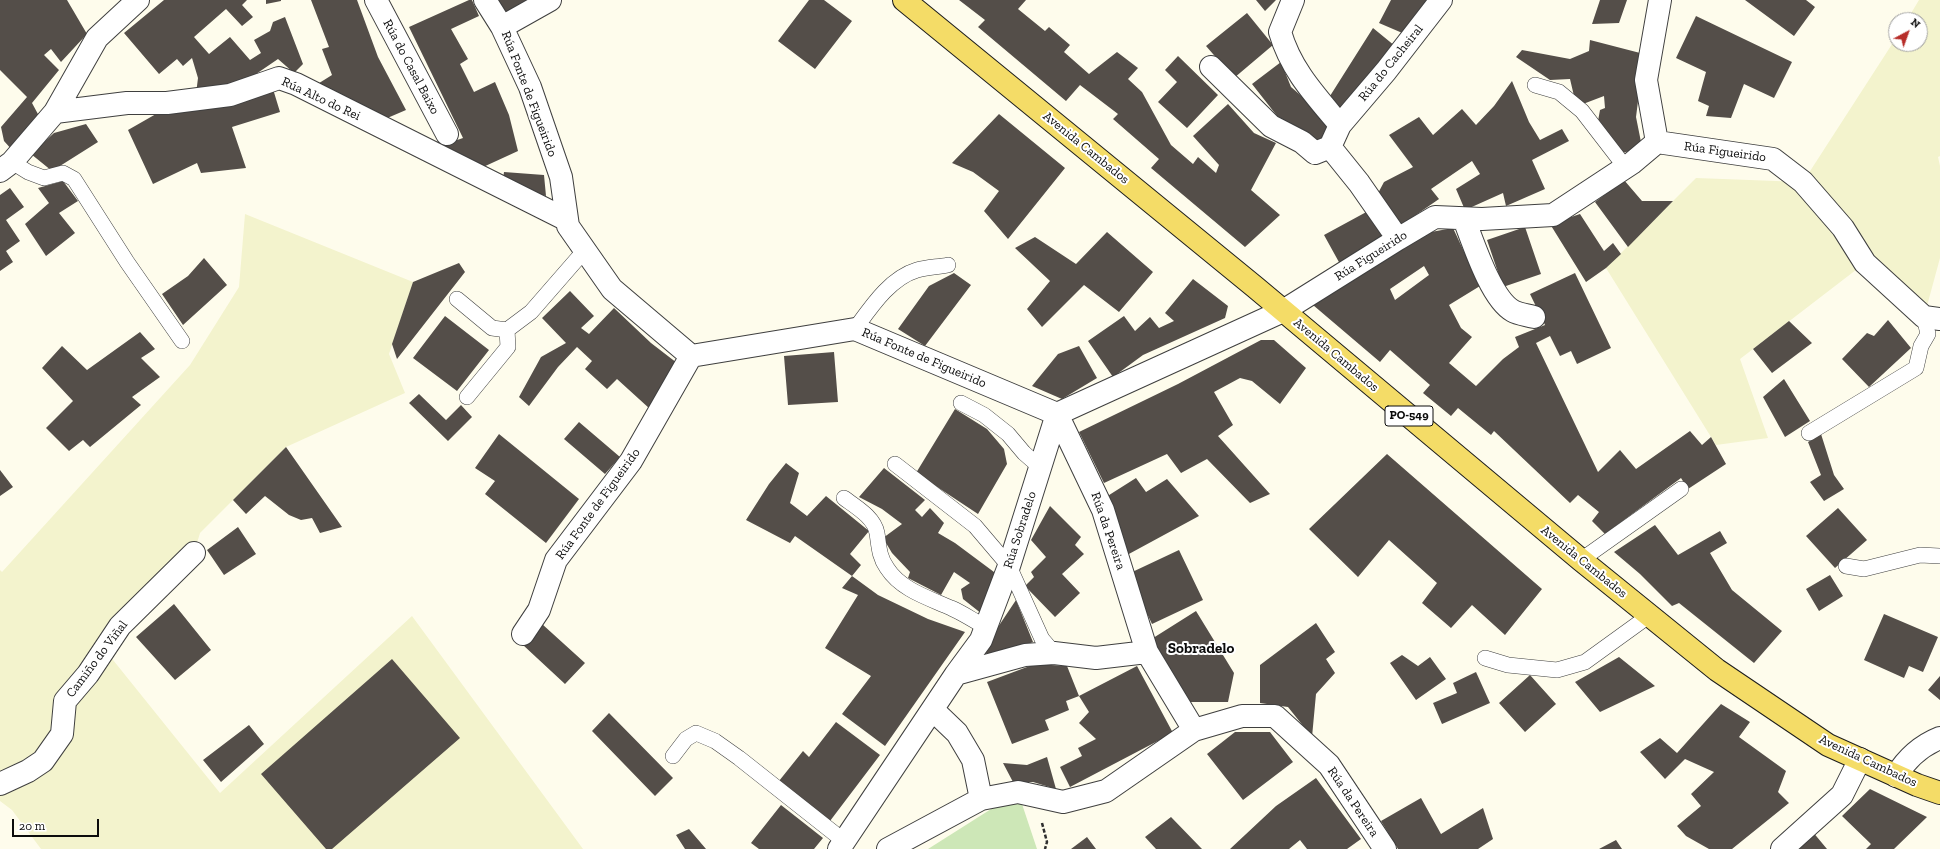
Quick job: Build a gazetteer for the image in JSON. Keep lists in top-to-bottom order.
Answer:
{
  "streets": {
    "main road": ["Avenida Cambados", "PO-549"],
    "street": [
      "Rúa do Cacheiral",
      "Rúa do Casal Baixo",
      "Rúa Fonte de Figueirido",
      "Rúa Alto do Rei",
      "Rúa Figueirido",
      "Rúa Sobradelo",
      "Rúa da Pereira",
      "Camiño do Viñal"
    ]
  },
  "crossings": [
    ["Rúa Fonte de Figueirido", "Rúa Alto do Rei"],
    ["Rúa Fonte de Figueirido", "Rúa Sobradelo"],
    ["Rúa Fonte de Figueirido", "Rúa da Pereira"],
    ["Avenida Cambados", "Rúa Figueirido"],
    ["Rúa Sobradelo", "Rúa da Pereira"]
  ],
  "districts": ["Sobradelo"],
  "scale_bar": "20 m",
  "north": "top right"
}
